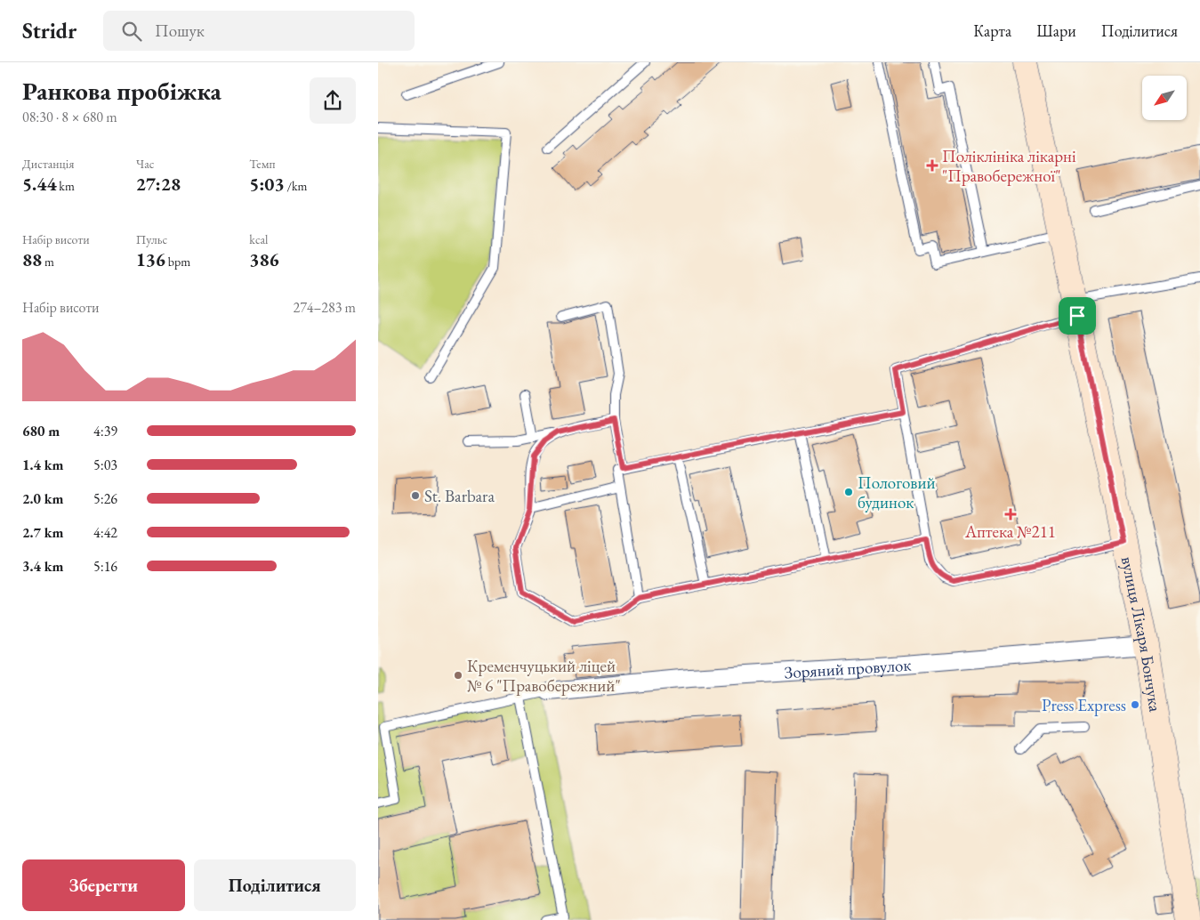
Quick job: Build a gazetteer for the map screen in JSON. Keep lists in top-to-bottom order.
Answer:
{
  "streets": {
    "street": ["вулиця Лікаря Бончука", "Зоряний провулок"]
  },
  "crossings": [
    ["вулиця Лікаря Бончука", "Зоряний провулок"]
  ],
  "places": {
    "health": ["Поліклініка лікарні \"Правобережної\"", "Аптека №211"],
    "other": [
      "Пологовий будинок",
      "St. Barbara",
      "Кременчуцький ліцей № 6 \"Правобережний\"",
      "Press Express"
    ]
  },
  "north": "bottom left",
  "page": {
    "header": "Stridr",
    "search": "Пошук",
    "nav": ["Карта", "Шари", "Поділитися"],
    "heading": ["Ранкова пробіжка", "08:30 · 8 × 680 m"],
    "stats": [
      ["Дистанція", "5.44 km"],
      ["Час", "27:28"],
      ["Темп", "5:03 /km"],
      ["Набір висоти", "88 m"],
      ["Пульс", "136 bpm"],
      ["kcal", "386"]
    ],
    "chart": ["Набір висоти", "274–283 m"],
    "list": [
      {
        "name": "680 m",
        "note": "4:39"
      },
      {
        "name": "1.4 km",
        "note": "5:03"
      },
      {
        "name": "2.0 km",
        "note": "5:26"
      },
      {
        "name": "2.7 km",
        "note": "4:42"
      },
      {
        "name": "3.4 km",
        "note": "5:16"
      }
    ],
    "buttons": ["Зберегти", "Поділитися"]
  }
}
